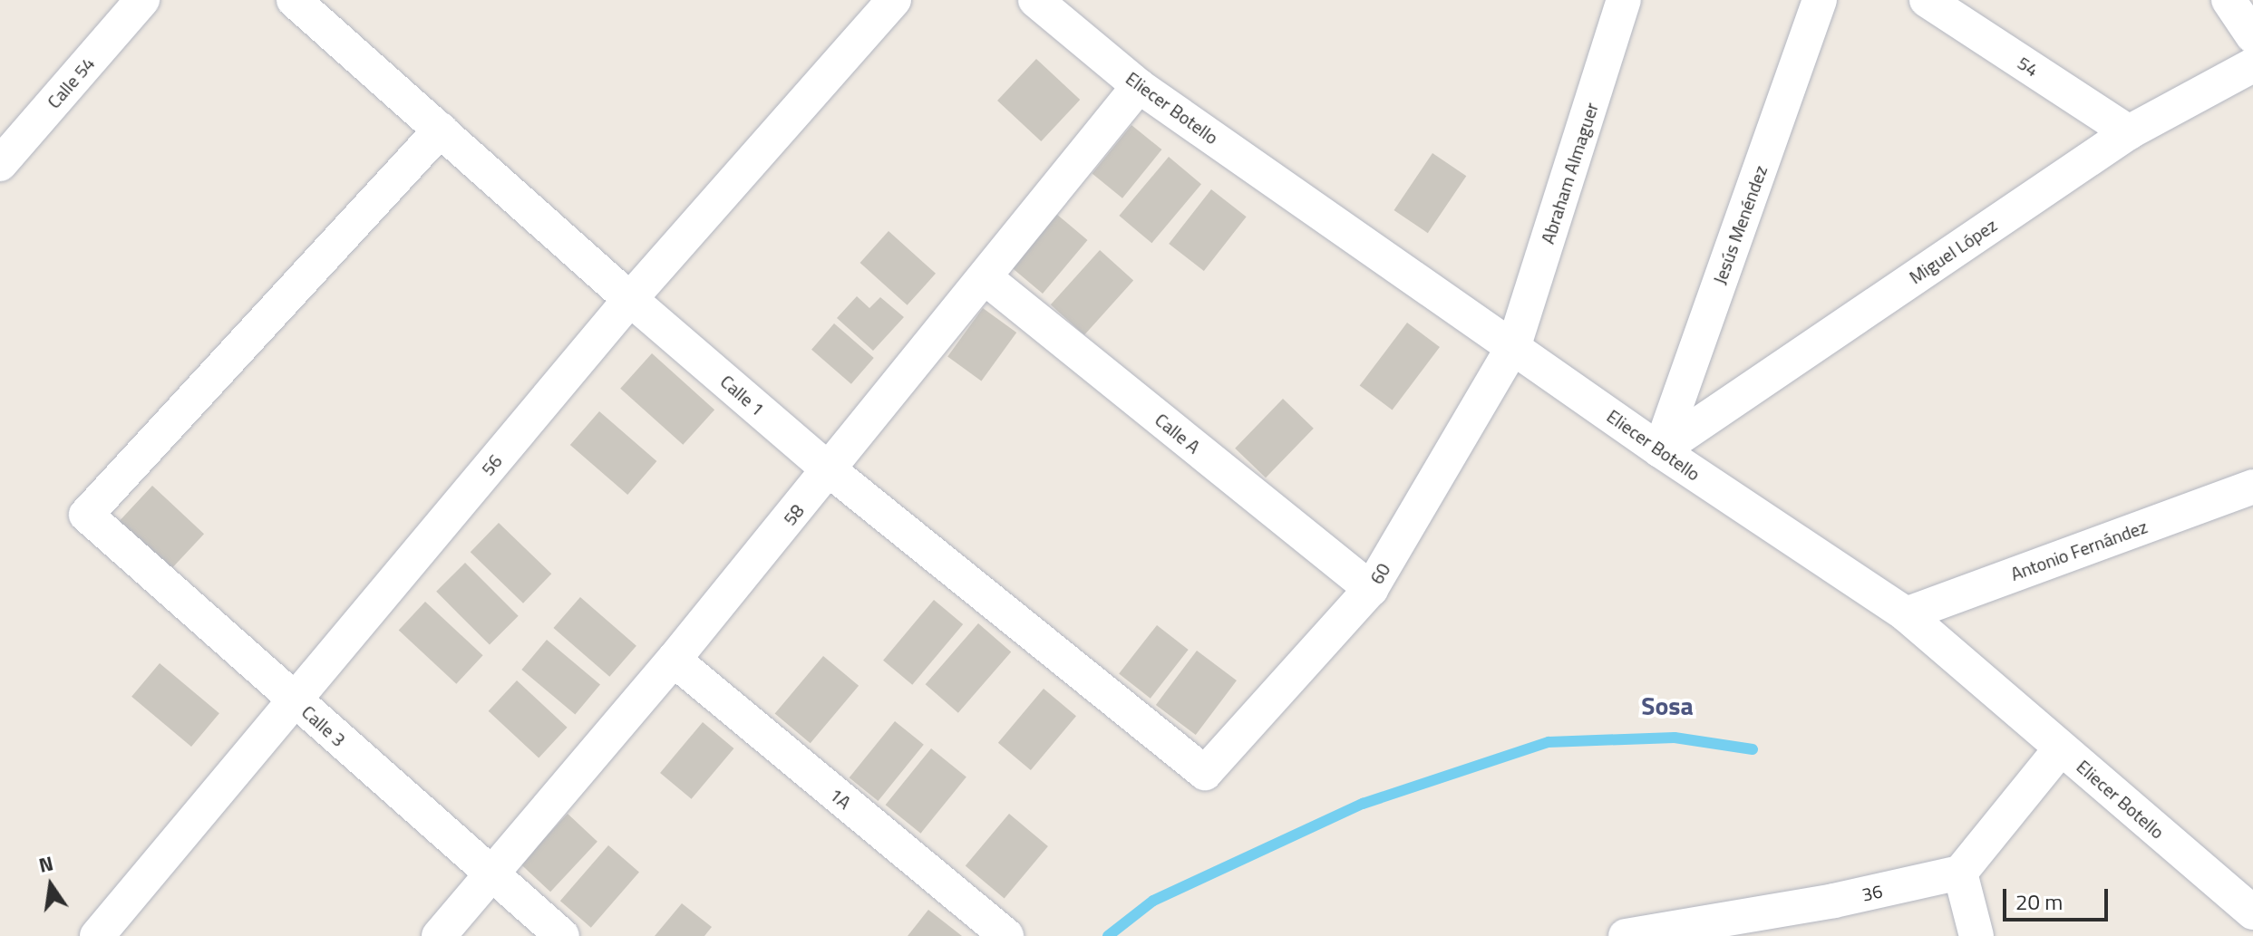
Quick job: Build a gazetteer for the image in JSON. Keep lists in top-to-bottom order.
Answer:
{
  "streets": {
    "street": [
      "54",
      "Calle 54",
      "Eliecer Botello",
      "Abraham Almaguer",
      "Jesús Menéndez",
      "Miguel López",
      "Calle 1",
      "Calle A",
      "56",
      "58",
      "Antonio Fernández",
      "60",
      "Calle 3",
      "1A",
      "36"
    ]
  },
  "crossings": [
    ["54", "Miguel López"],
    ["Eliecer Botello", "Abraham Almaguer"],
    ["Eliecer Botello", "Jesús Menéndez"],
    ["Eliecer Botello", "Miguel López"],
    ["Eliecer Botello", "58"],
    ["Eliecer Botello", "Antonio Fernández"],
    ["Eliecer Botello", "60"],
    ["Abraham Almaguer", "60"],
    ["Jesús Menéndez", "Miguel López"],
    ["Calle 1", "56"],
    ["Calle 1", "58"],
    ["Calle 1", "60"],
    ["Calle 1", "Calle 3"],
    ["Calle A", "58"],
    ["Calle A", "60"],
    ["56", "Calle 3"],
    ["58", "Calle 3"],
    ["58", "1A"]
  ],
  "districts": ["Sosa"],
  "scale_bar": "20 m",
  "north": "top"
}
